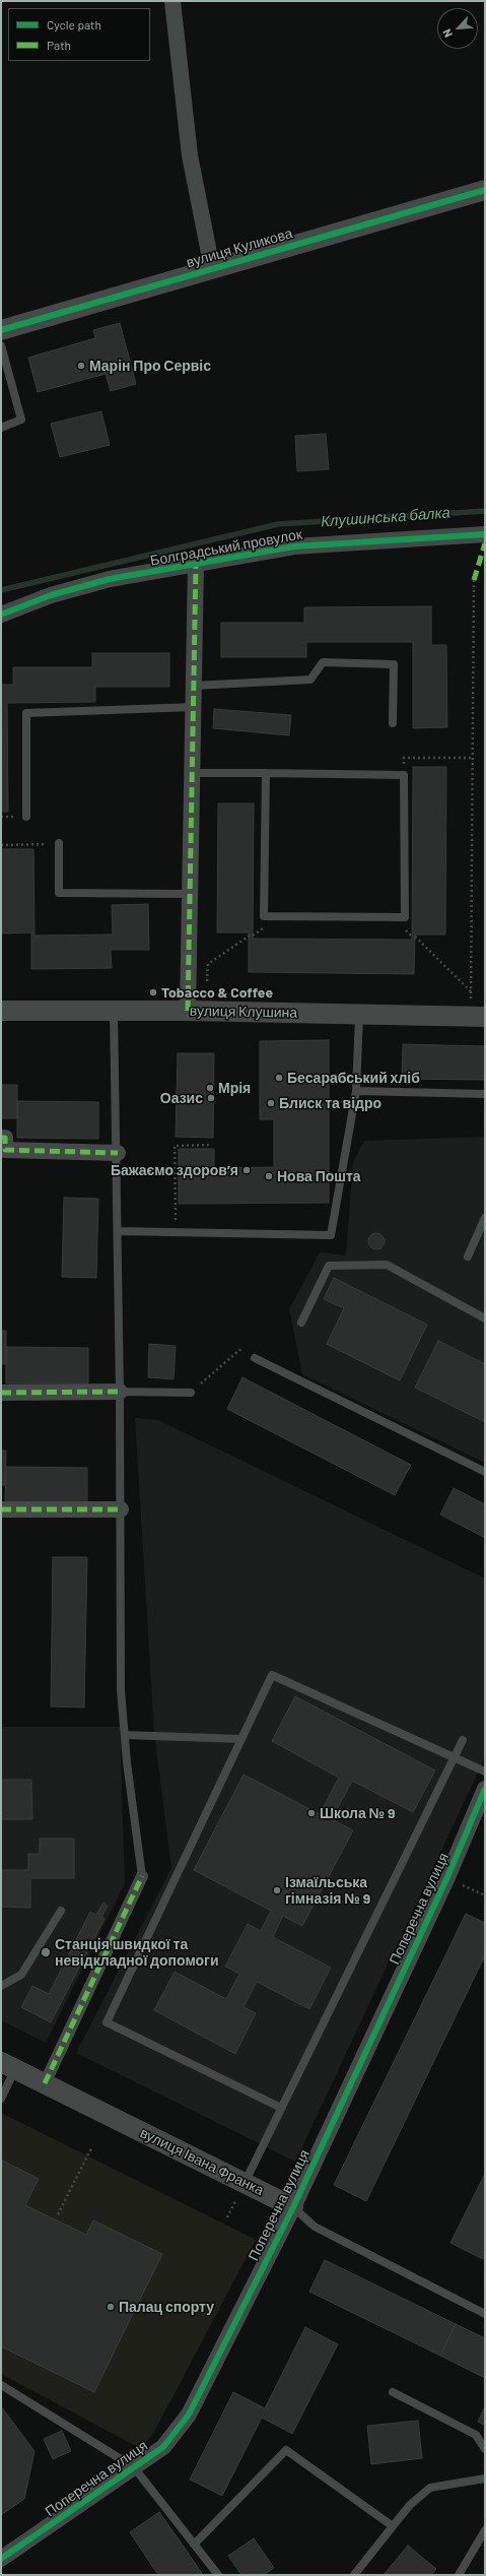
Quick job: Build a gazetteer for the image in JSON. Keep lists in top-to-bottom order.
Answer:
{
  "streets": {
    "street": [
      "вулиця Куликова",
      "Болградський провулок",
      "вулиця Клушина",
      "Поперечна вулиця",
      "вулиця Івана Франка"
    ]
  },
  "crossings": [
    ["Поперечна вулиця", "вулиця Івана Франка"]
  ],
  "water": ["Клушинська балка"],
  "places": [
    "Марін Про Сервіс",
    "Tobacco & Coffee",
    "Бесарабський хліб",
    "Мрія",
    "Оазис",
    "Блиск та відро",
    "Бажаємо здоровʼя",
    "Нова Пошта",
    "Школа № 9",
    "Ізмаїльська гімназія № 9",
    "Станція швидкої та невідкладної допомоги",
    "Палац спорту"
  ],
  "legend": ["Cycle path", "Path"],
  "north": "bottom left"
}
